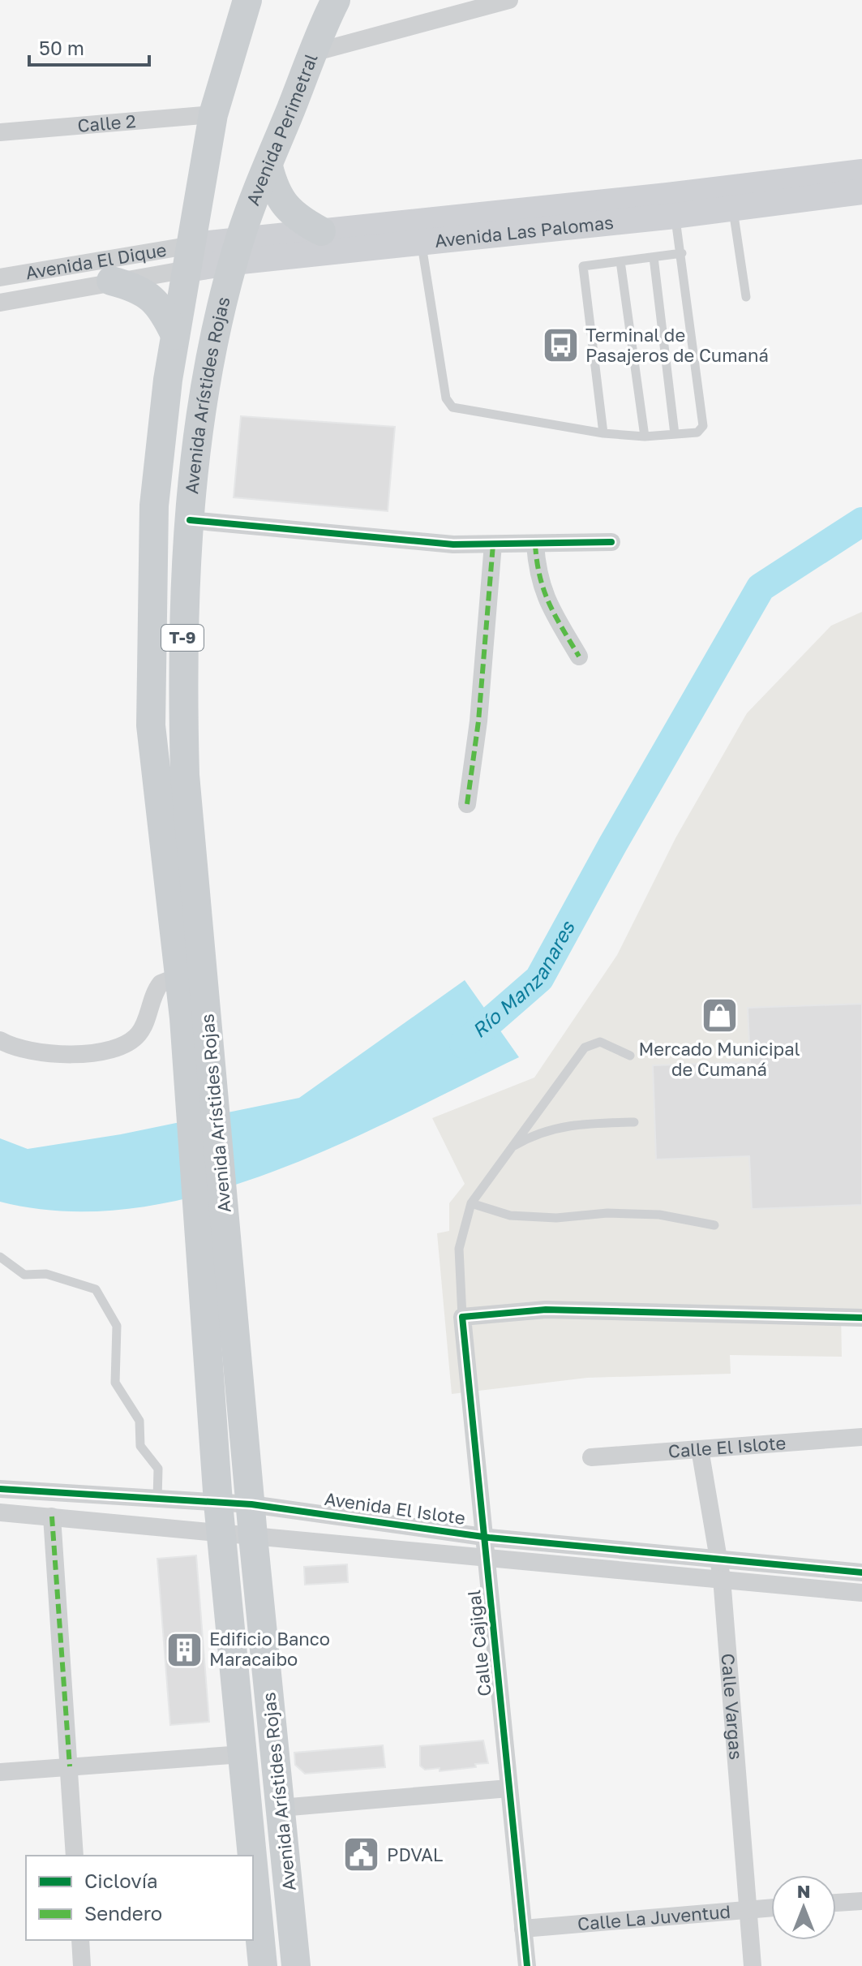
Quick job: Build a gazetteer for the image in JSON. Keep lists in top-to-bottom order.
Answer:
{
  "streets": {
    "main road": [
      "Avenida Perimetral",
      "Avenida Las Palomas",
      "Avenida Arístides Rojas",
      "T-9"
    ],
    "street": [
      "Calle 2",
      "Avenida El Dique",
      "Calle El Islote",
      "Avenida El Islote",
      "Calle Cajigal",
      "Calle Vargas",
      "Calle La Juventud"
    ]
  },
  "crossings": [
    ["Calle 2", "T-9"],
    ["Avenida Perimetral", "Avenida Las Palomas"],
    ["Avenida Perimetral", "Avenida Arístides Rojas"],
    ["Avenida Las Palomas", "Avenida El Dique"],
    ["Avenida Las Palomas", "Avenida Arístides Rojas"],
    ["Avenida Las Palomas", "T-9"],
    ["Avenida El Dique", "Avenida Arístides Rojas"],
    ["Avenida El Dique", "T-9"],
    ["Avenida Arístides Rojas", "T-9"],
    ["Avenida Arístides Rojas", "Avenida El Islote"],
    ["Calle El Islote", "Calle Vargas"],
    ["Avenida El Islote", "Calle Cajigal"],
    ["Avenida El Islote", "Calle Vargas"],
    ["Calle Cajigal", "Calle La Juventud"],
    ["Calle Vargas", "Calle La Juventud"]
  ],
  "water": ["Río Manzanares"],
  "places": {
    "bus stop": ["Terminal de Pasajeros de Cumaná"],
    "shop": ["Mercado Municipal de Cumaná"],
    "building": ["Edificio Banco Maracaibo"],
    "public building": ["PDVAL"]
  },
  "legend": ["Ciclovía", "Sendero"],
  "scale_bar": "50 m",
  "north": "top"
}
